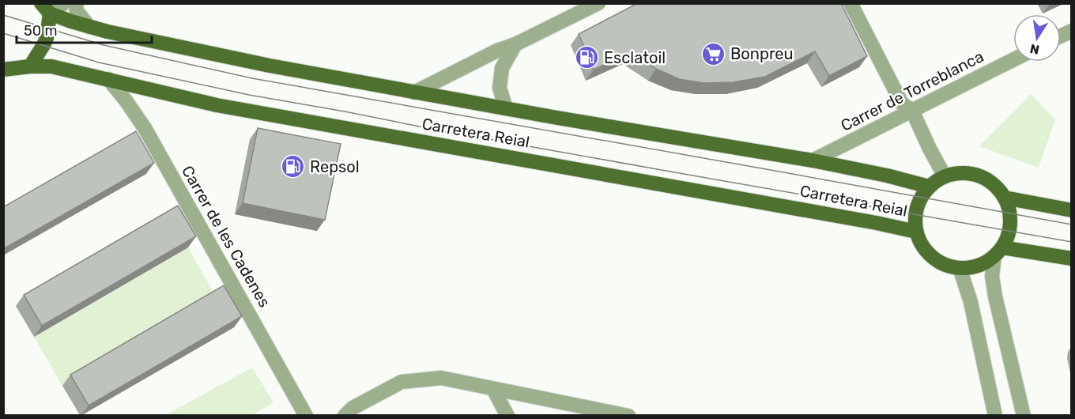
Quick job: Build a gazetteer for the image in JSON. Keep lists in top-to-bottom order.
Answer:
{
  "streets": {
    "main road": ["Carretera Reial"],
    "street": ["Carrer de Torreblanca", "Carrer de les Cadenes"]
  },
  "crossings": [
    ["Carrer de Torreblanca", "Carretera Reial"],
    ["Carretera Reial", "Carrer de les Cadenes"]
  ],
  "places": {
    "supermarket": ["Bonpreu"],
    "fuel station": ["Esclatoil", "Repsol"]
  },
  "scale_bar": "50 m",
  "north": "bottom"
}
